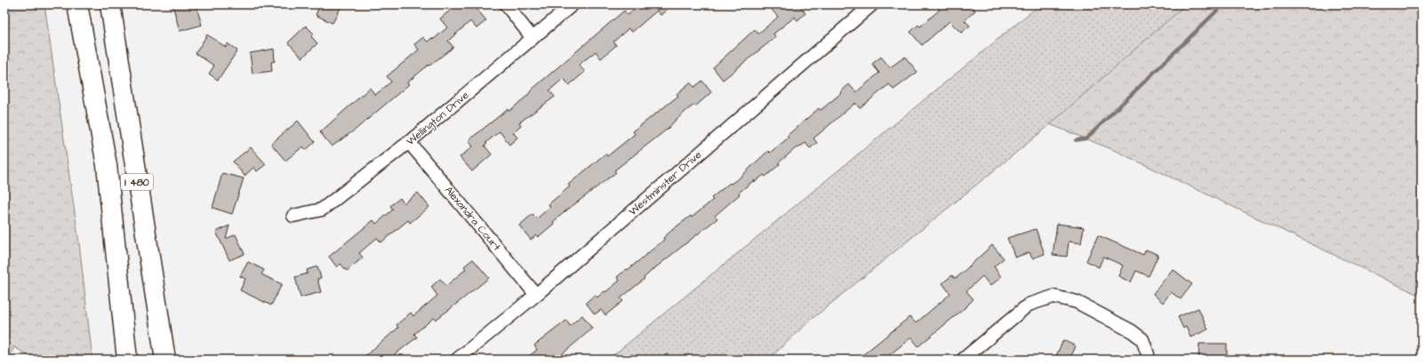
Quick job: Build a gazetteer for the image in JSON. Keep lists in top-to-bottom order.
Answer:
{
  "streets": {
    "highway": ["I 480"],
    "street": ["Wellington Drive", "Westminster Drive", "Alexandra Court"]
  },
  "crossings": [
    ["Wellington Drive", "Alexandra Court"],
    ["Westminster Drive", "Alexandra Court"]
  ]
}
